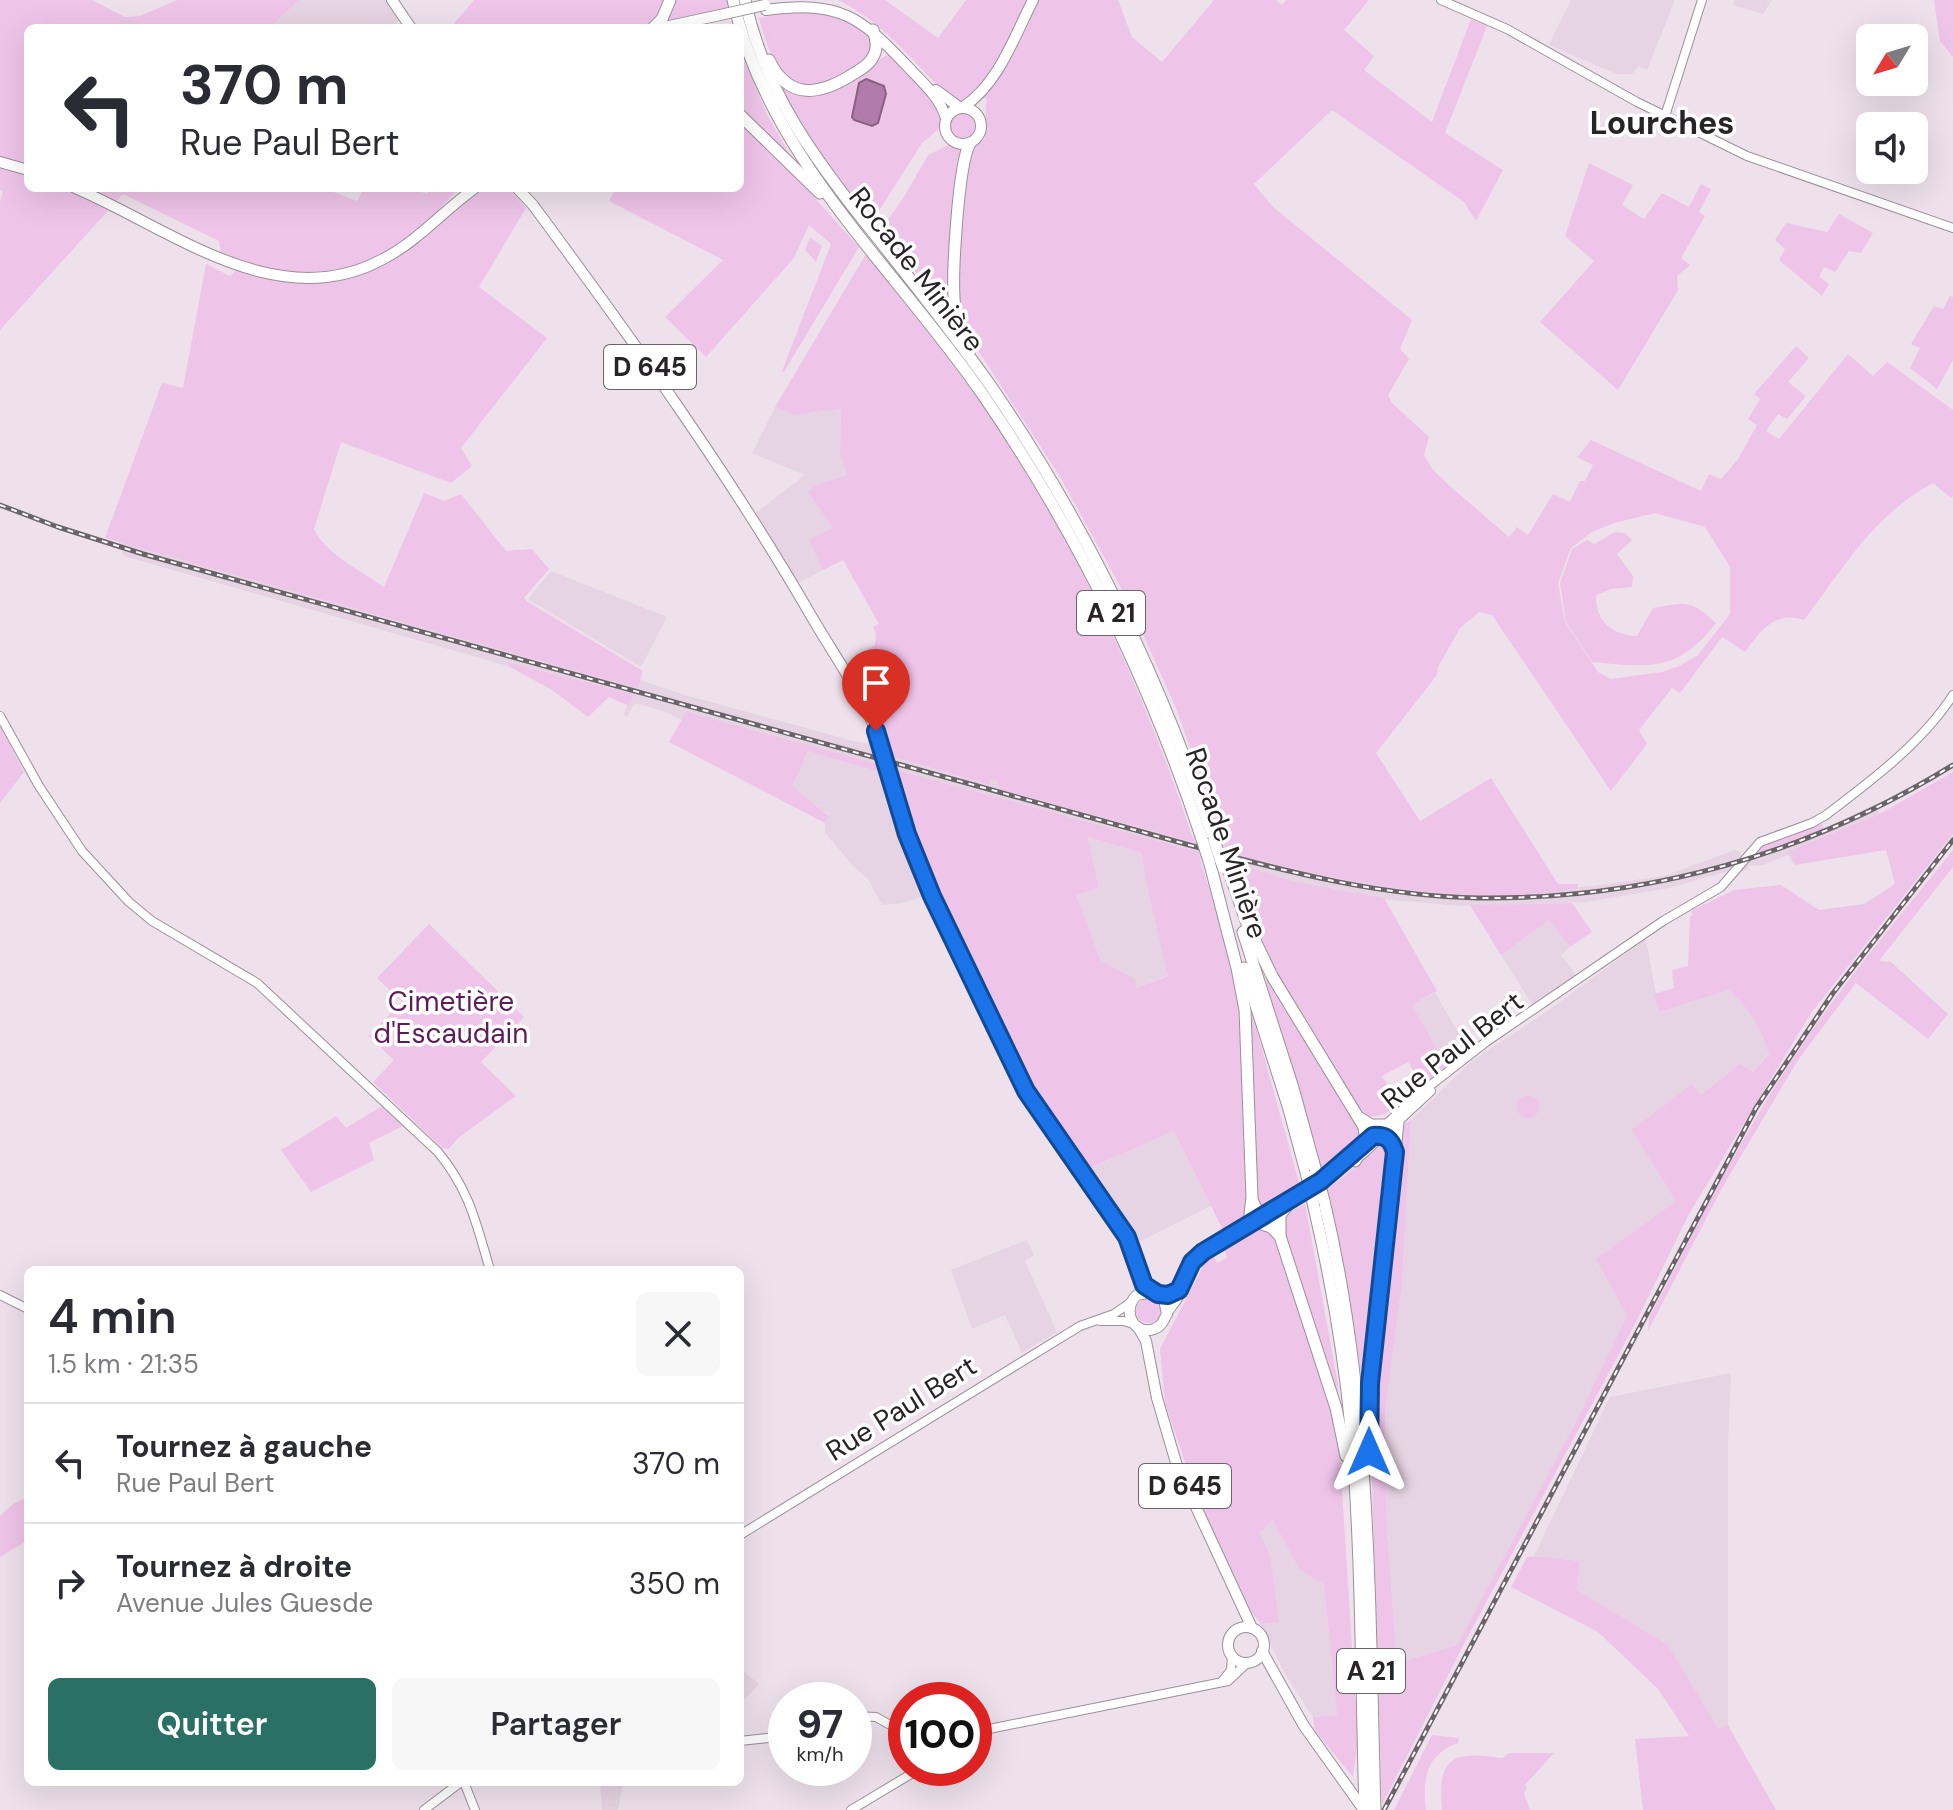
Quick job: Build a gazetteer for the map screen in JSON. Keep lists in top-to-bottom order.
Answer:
{
  "streets": {
    "highway": ["Rocade Minière", "A 21"],
    "main road": ["D 645", "Rue Paul Bert"]
  },
  "crossings": [
    ["D 645", "Rue Paul Bert"]
  ],
  "districts": ["Lourches"],
  "parks": ["Cimetière d'Escaudain"],
  "north": "bottom left",
  "page": {
    "turn": ["370 m", "Rue Paul Bert"],
    "heading": ["4 min", "1.5 km · 21:35"],
    "list": [
      {
        "name": "Tournez à gauche",
        "note": "Rue Paul Bert",
        "value": "370 m"
      },
      {
        "name": "Tournez à droite",
        "note": "Avenue Jules Guesde",
        "value": "350 m"
      }
    ],
    "buttons": ["Quitter", "Partager"],
    "speed": "97 km/h",
    "limit": "100"
  }
}
